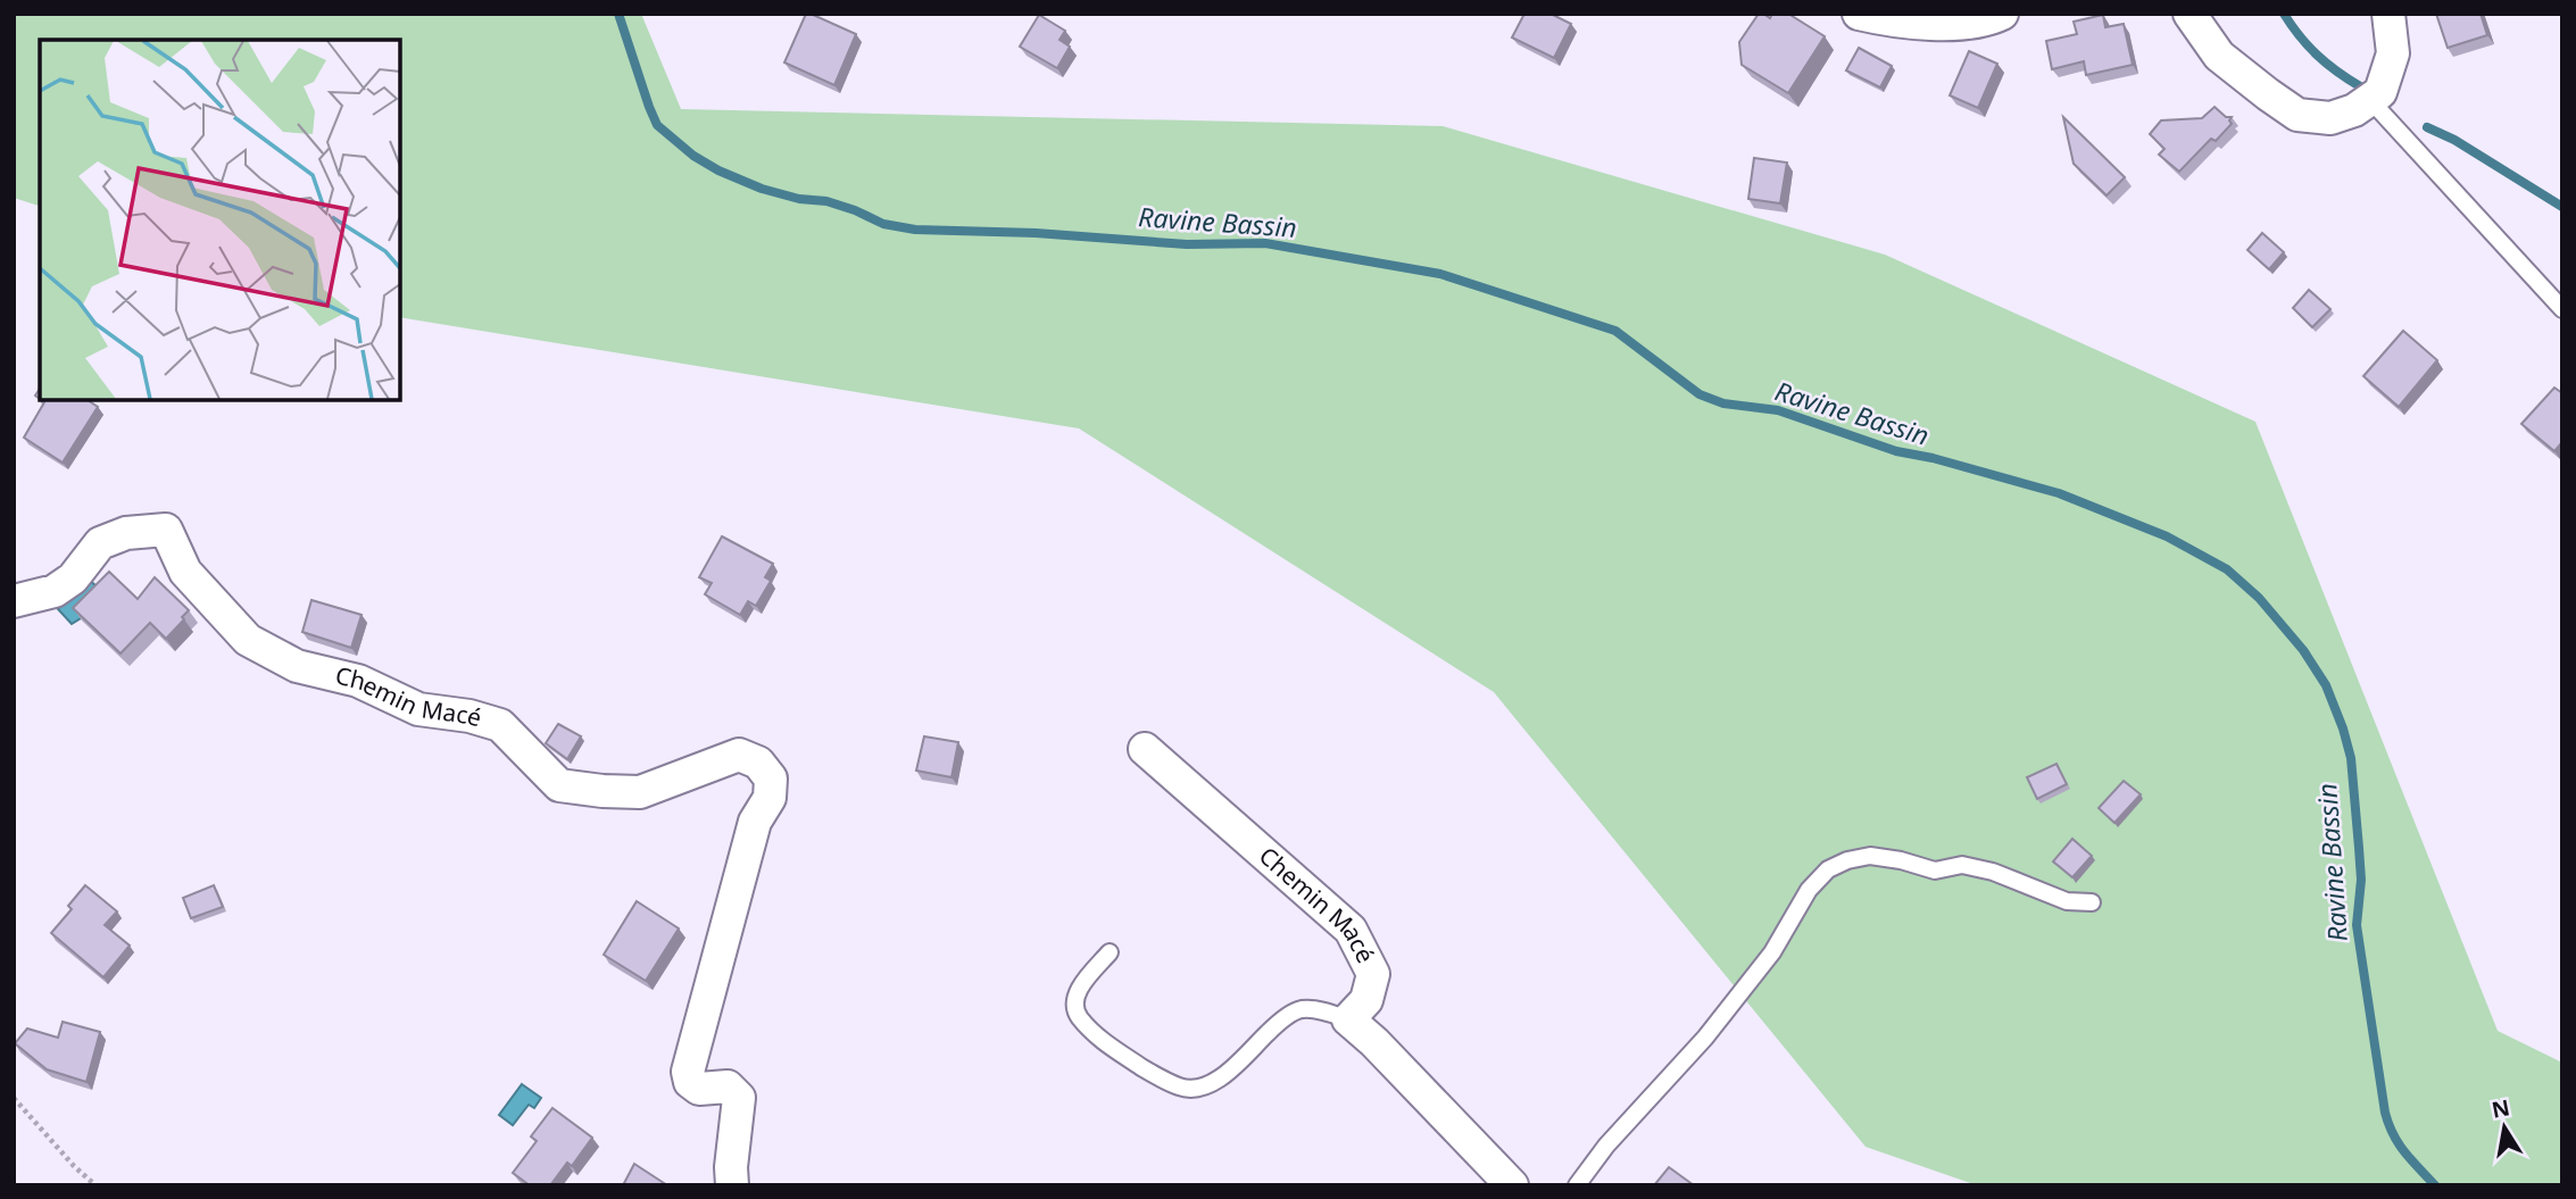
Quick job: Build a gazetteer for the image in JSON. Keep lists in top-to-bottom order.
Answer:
{
  "streets": {
    "street": ["Chemin Macé"]
  },
  "water": ["Ravine Bassin"],
  "north": "top"
}
